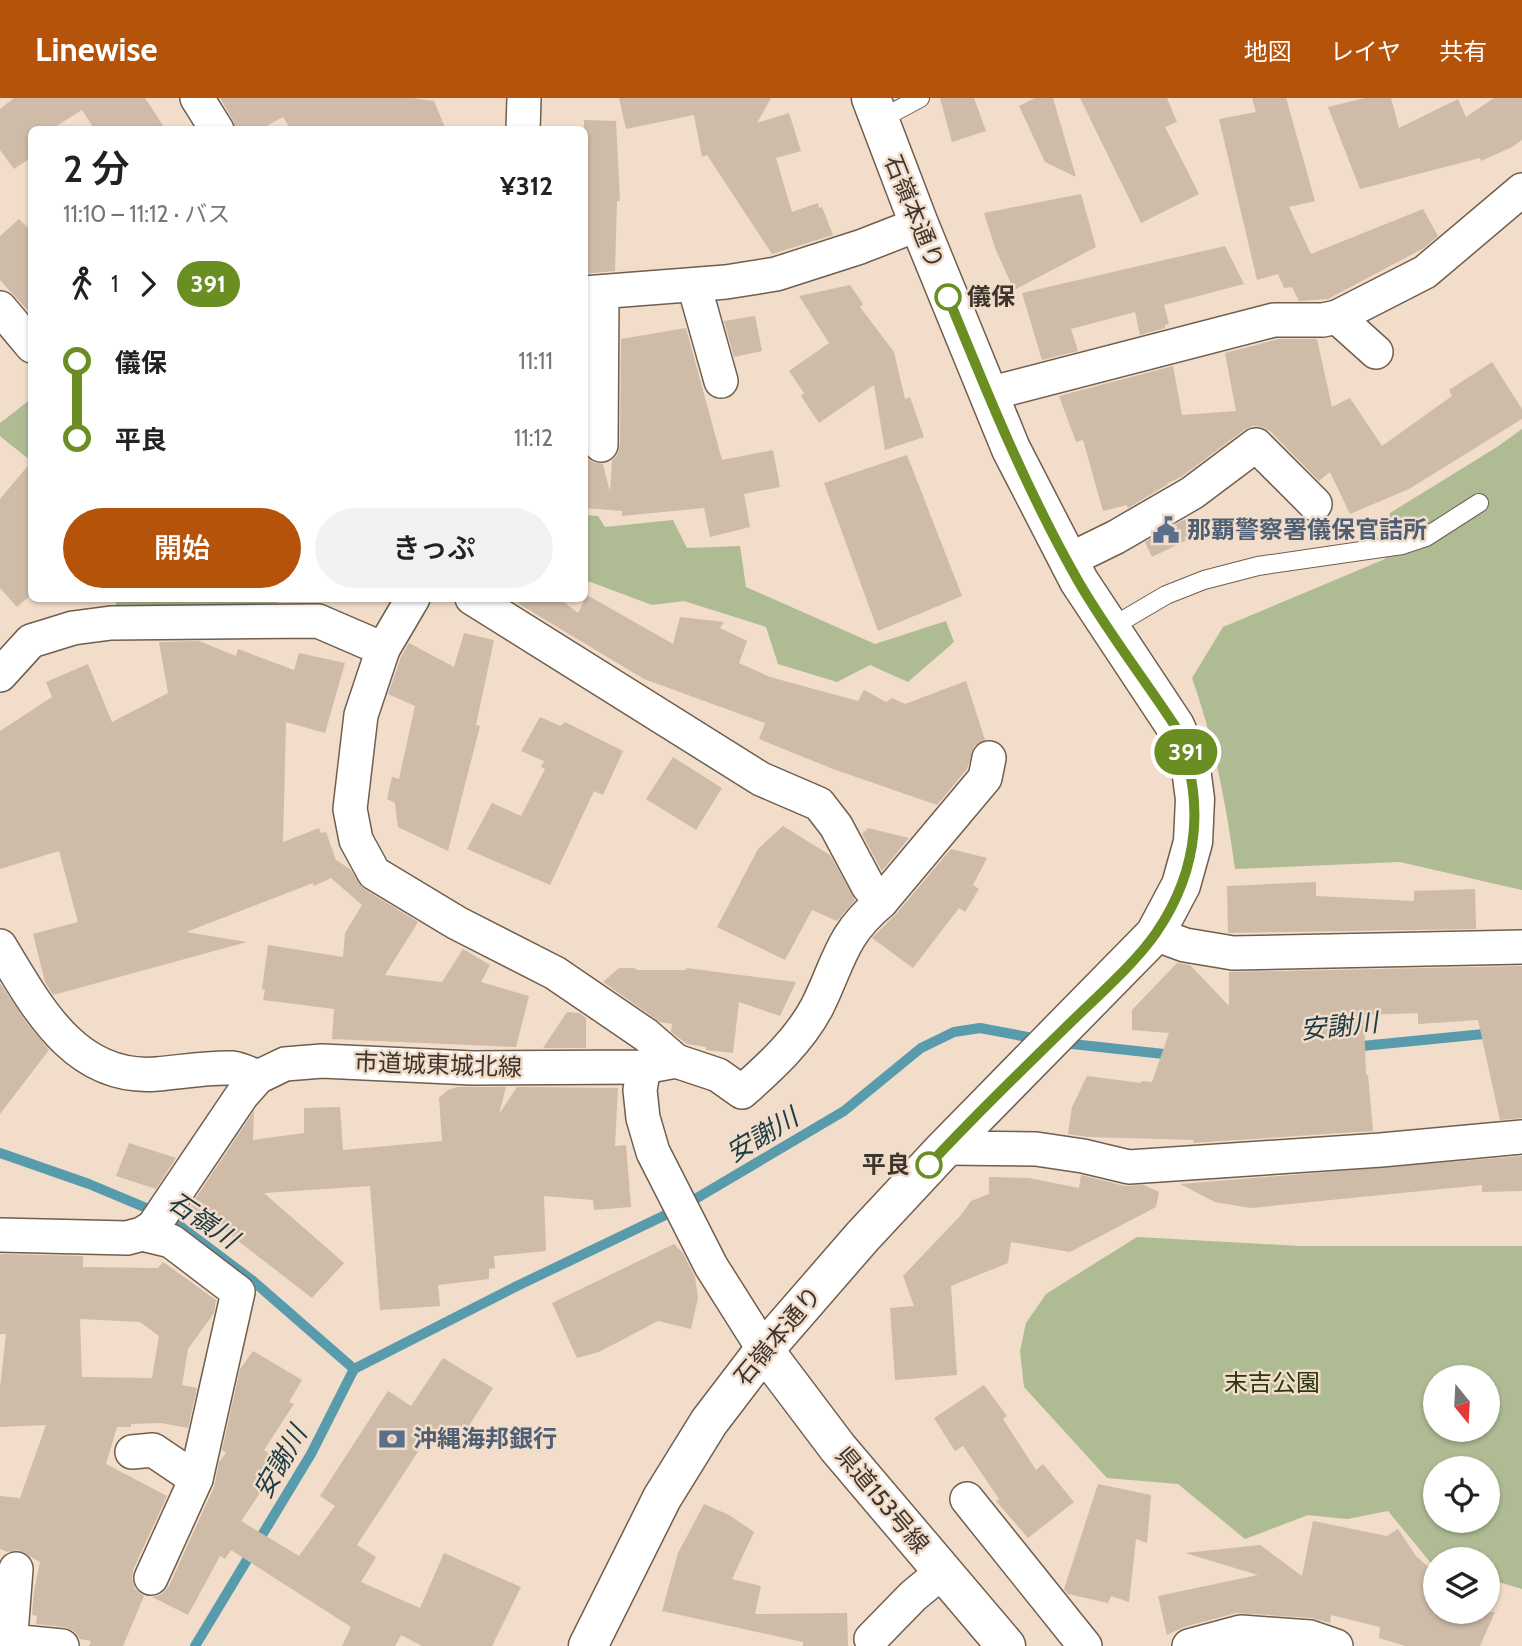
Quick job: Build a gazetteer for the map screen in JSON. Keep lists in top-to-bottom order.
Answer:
{
  "streets": {
    "main road": ["石嶺本通り", "県道153号線"],
    "street": ["市道城東城北線"]
  },
  "crossings": [
    ["石嶺本通り", "県道153号線"]
  ],
  "water": ["安謝川", "石嶺川"],
  "parks": ["末吉公園"],
  "places": {
    "other": ["儀保", "平良"],
    "public building": ["那覇警察署儀保官詰所"],
    "bank": ["沖縄海邦銀行"]
  },
  "lines": ["bus line 391"],
  "north": "bottom",
  "page": {
    "header": "Linewise",
    "nav": ["地図", "レイヤ", "共有"],
    "on_map": "391",
    "heading": ["2 分", "11:10 – 11:12 · バス", "¥312"],
    "legs": ["1", "391"],
    "list": [
      {
        "name": "儀保",
        "value": "11:11"
      },
      {
        "name": "平良",
        "value": "11:12"
      }
    ],
    "buttons": ["開始", "きっぷ"]
  }
}
